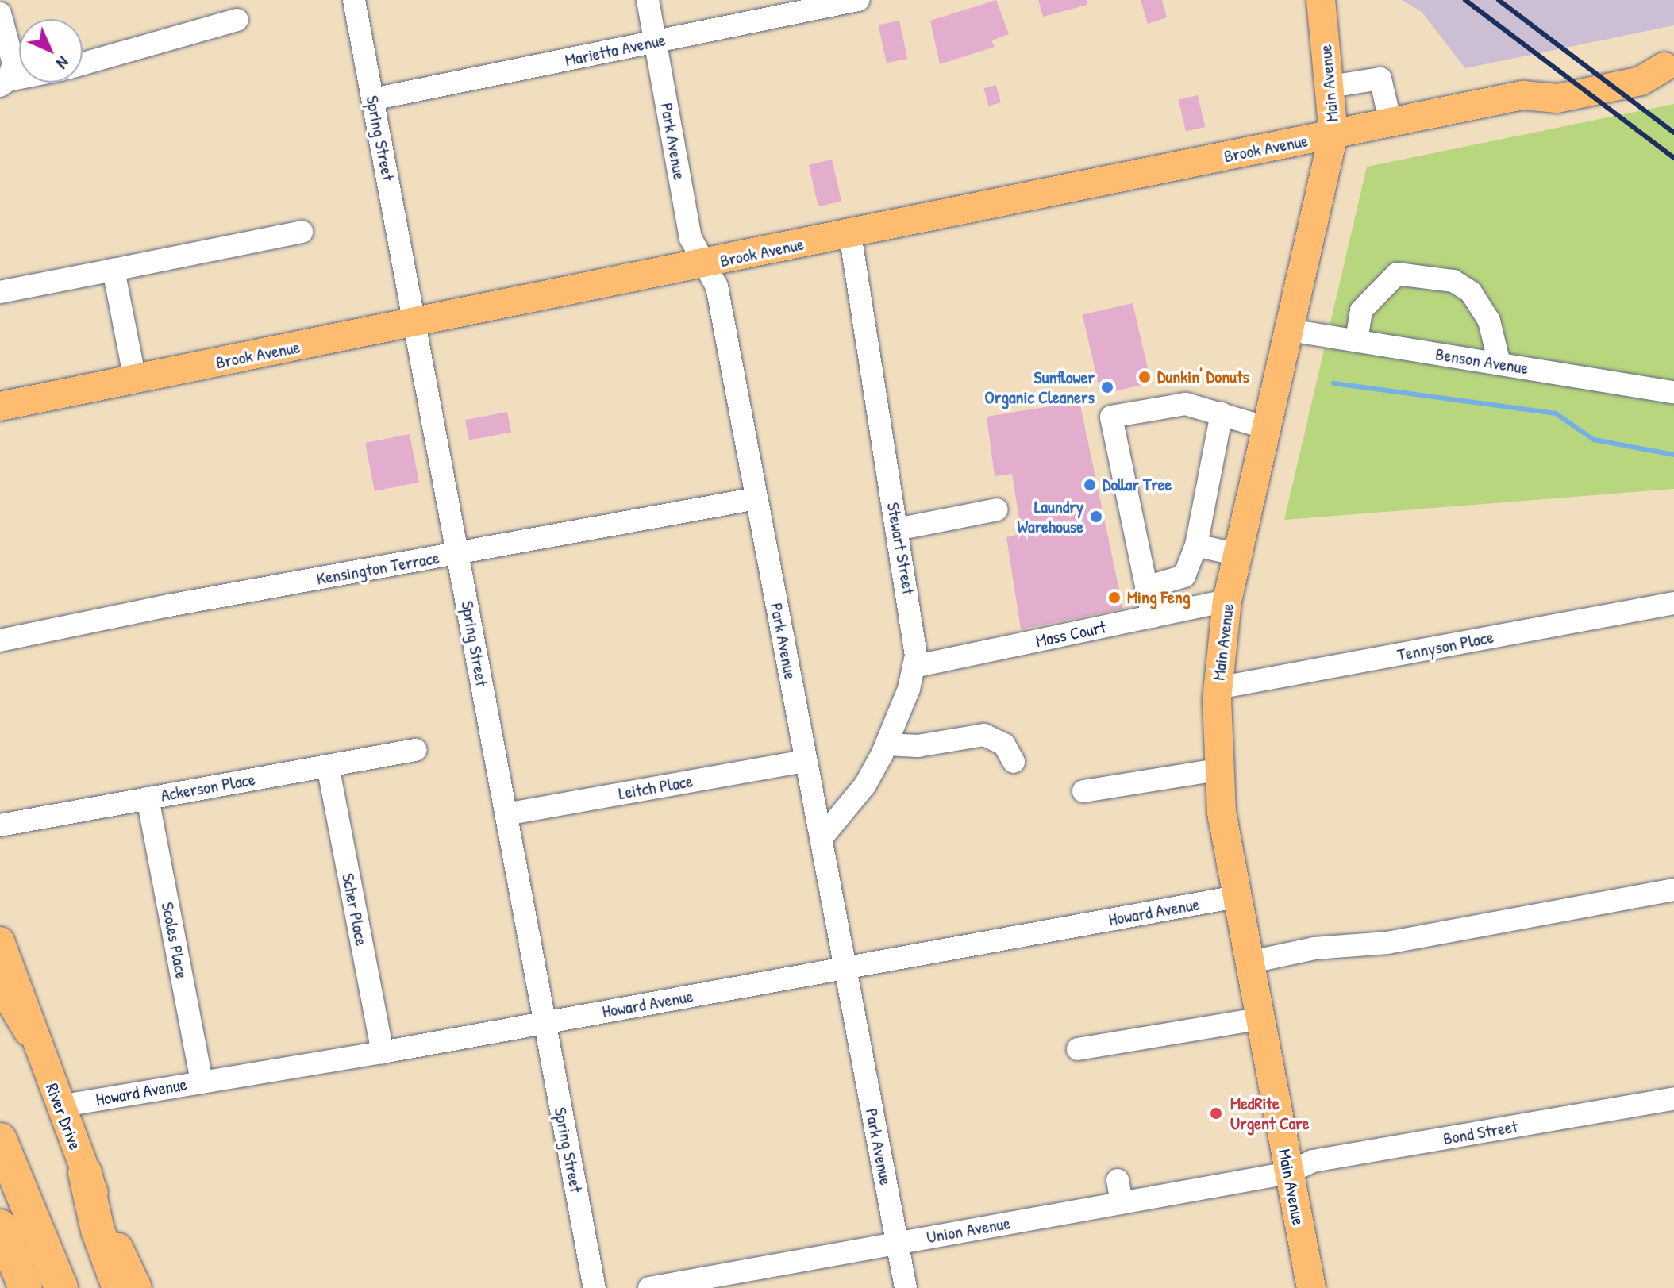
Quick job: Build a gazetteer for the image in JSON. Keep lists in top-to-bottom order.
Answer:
{
  "streets": {
    "main road": ["Main Avenue", "Brook Avenue", "River Drive"],
    "street": [
      "Marietta Avenue",
      "Spring Street",
      "Park Avenue",
      "Benson Avenue",
      "Stewart Street",
      "Kensington Terrace",
      "Mass Court",
      "Tennyson Place",
      "Ackerson Place",
      "Leitch Place",
      "Scher Place",
      "Howard Avenue",
      "Scoles Place",
      "Bond Street",
      "Union Avenue"
    ]
  },
  "crossings": [
    ["Marietta Avenue", "Spring Street"],
    ["Marietta Avenue", "Park Avenue"],
    ["Main Avenue", "Brook Avenue"],
    ["Main Avenue", "Benson Avenue"],
    ["Main Avenue", "Mass Court"],
    ["Main Avenue", "Tennyson Place"],
    ["Main Avenue", "Howard Avenue"],
    ["Main Avenue", "Bond Street"],
    ["Main Avenue", "Union Avenue"],
    ["Spring Street", "Brook Avenue"],
    ["Spring Street", "Kensington Terrace"],
    ["Spring Street", "Leitch Place"],
    ["Spring Street", "Howard Avenue"],
    ["Park Avenue", "Brook Avenue"],
    ["Park Avenue", "Stewart Street"],
    ["Park Avenue", "Kensington Terrace"],
    ["Park Avenue", "Leitch Place"],
    ["Park Avenue", "Howard Avenue"],
    ["Park Avenue", "Union Avenue"],
    ["Brook Avenue", "Stewart Street"],
    ["Stewart Street", "Mass Court"],
    ["Ackerson Place", "Scher Place"],
    ["Ackerson Place", "Scoles Place"],
    ["Scher Place", "Howard Avenue"],
    ["Howard Avenue", "Scoles Place"],
    ["Howard Avenue", "River Drive"],
    ["Bond Street", "Union Avenue"]
  ],
  "places": [
    "Dunkin' Donuts",
    "Sunflower Organic Cleaners",
    "Dollar Tree",
    "Laundry Warehouse",
    "Ming Feng",
    "MedRite Urgent Care"
  ],
  "north": "bottom right"
}
